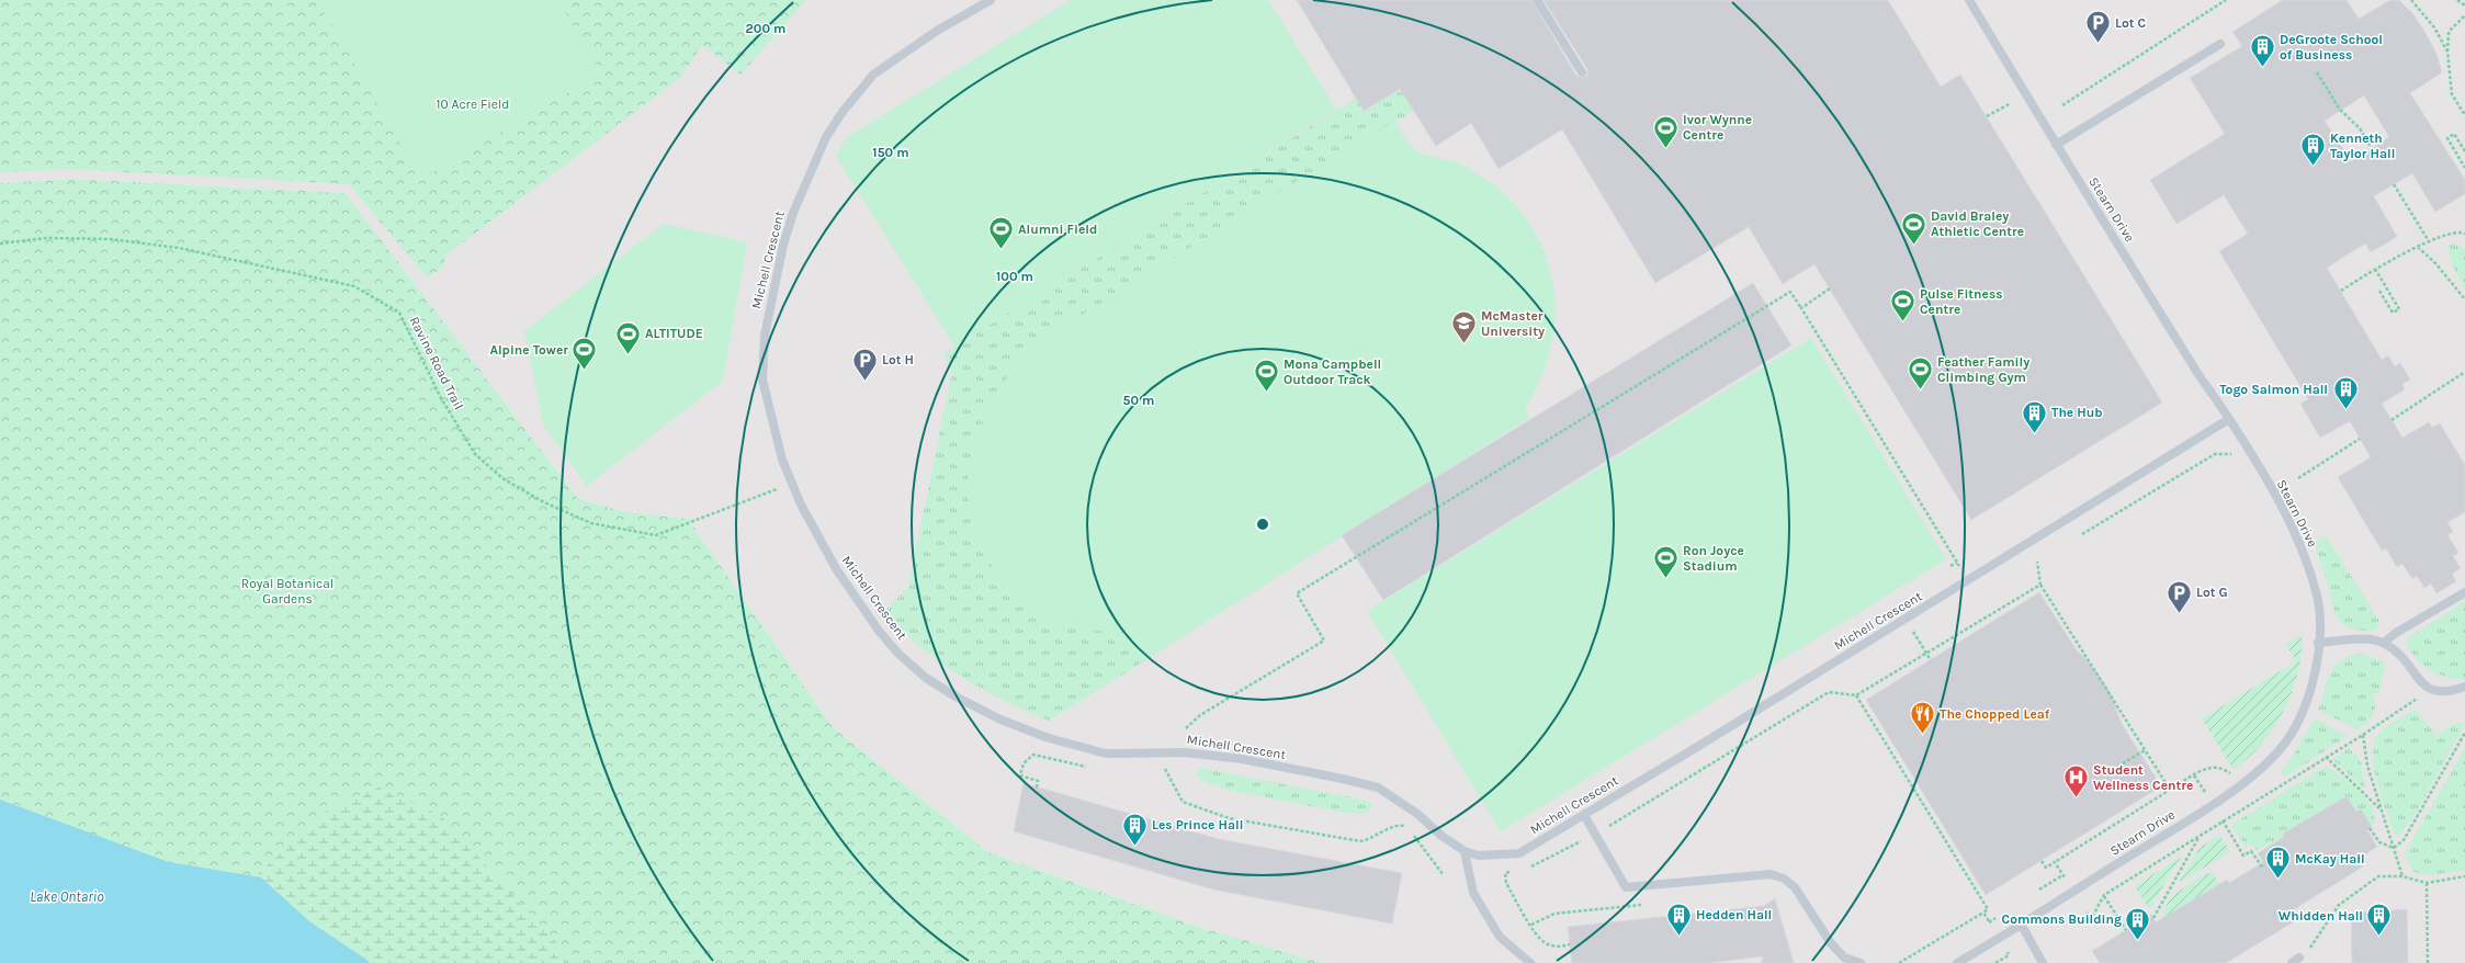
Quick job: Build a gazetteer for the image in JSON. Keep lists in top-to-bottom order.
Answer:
{
  "streets": {
    "lane": ["Stearn Drive", "Michell Crescent"],
    "path": ["Ravine Road Trail"]
  },
  "crossings": [
    ["Stearn Drive", "Michell Crescent"],
    ["Michell Crescent", "Ravine Road Trail"]
  ],
  "water": ["Lake Ontario"],
  "parks": ["10 Acre Field", "Royal Botanical Gardens"],
  "places": {
    "parking": ["Lot C", "Lot H", "Lot G"],
    "building": [
      "DeGroote School of Business",
      "Kenneth Taylor Hall",
      "Togo Salmon Hall",
      "The Hub",
      "Les Prince Hall",
      "McKay Hall",
      "Hedden Hall",
      "Whidden Hall",
      "Commons Building"
    ],
    "sports": [
      "Ivor Wynne Centre",
      "David Braley Athletic Centre",
      "Alumni Field",
      "Pulse Fitness Centre",
      "ALTITUDE",
      "Alpine Tower",
      "Feather Family Climbing Gym",
      "Mona Campbell Outdoor Track",
      "Ron Joyce Stadium"
    ],
    "school or university": ["McMaster University"],
    "restaurant": ["The Chopped Leaf"],
    "hospital": ["Student Wellness Centre"]
  },
  "rings": [
    "200 m",
    "150 m",
    "100 m",
    "50 m"
  ]
}
